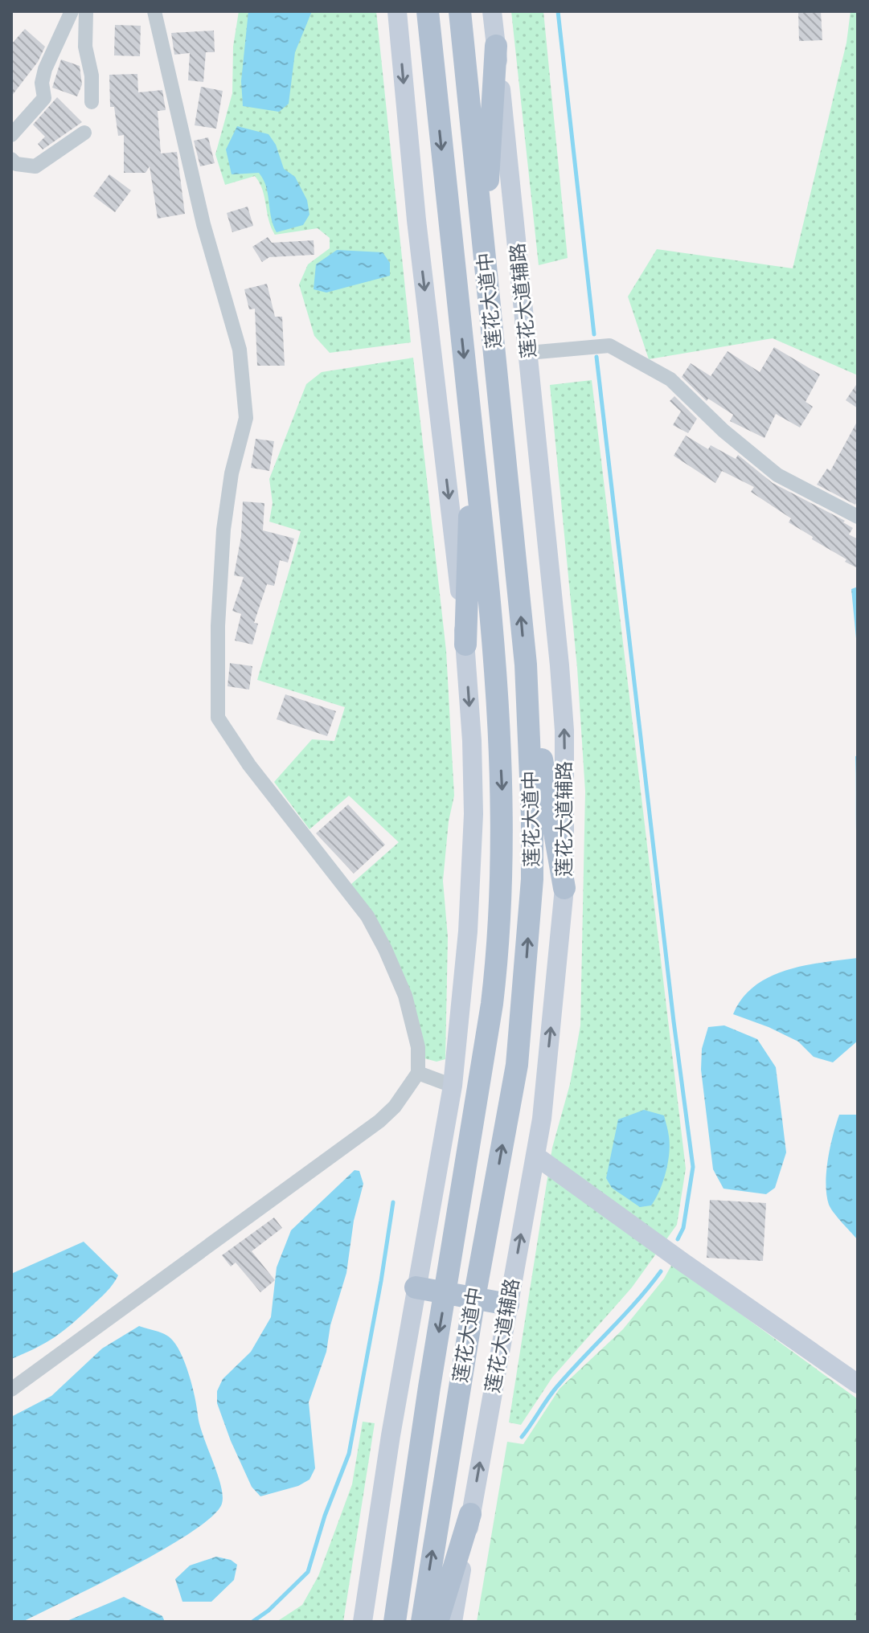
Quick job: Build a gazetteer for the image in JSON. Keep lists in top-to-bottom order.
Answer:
{
  "streets": {
    "main road": ["莲花大道中"],
    "street": ["莲花大道辅路"]
  }
}
